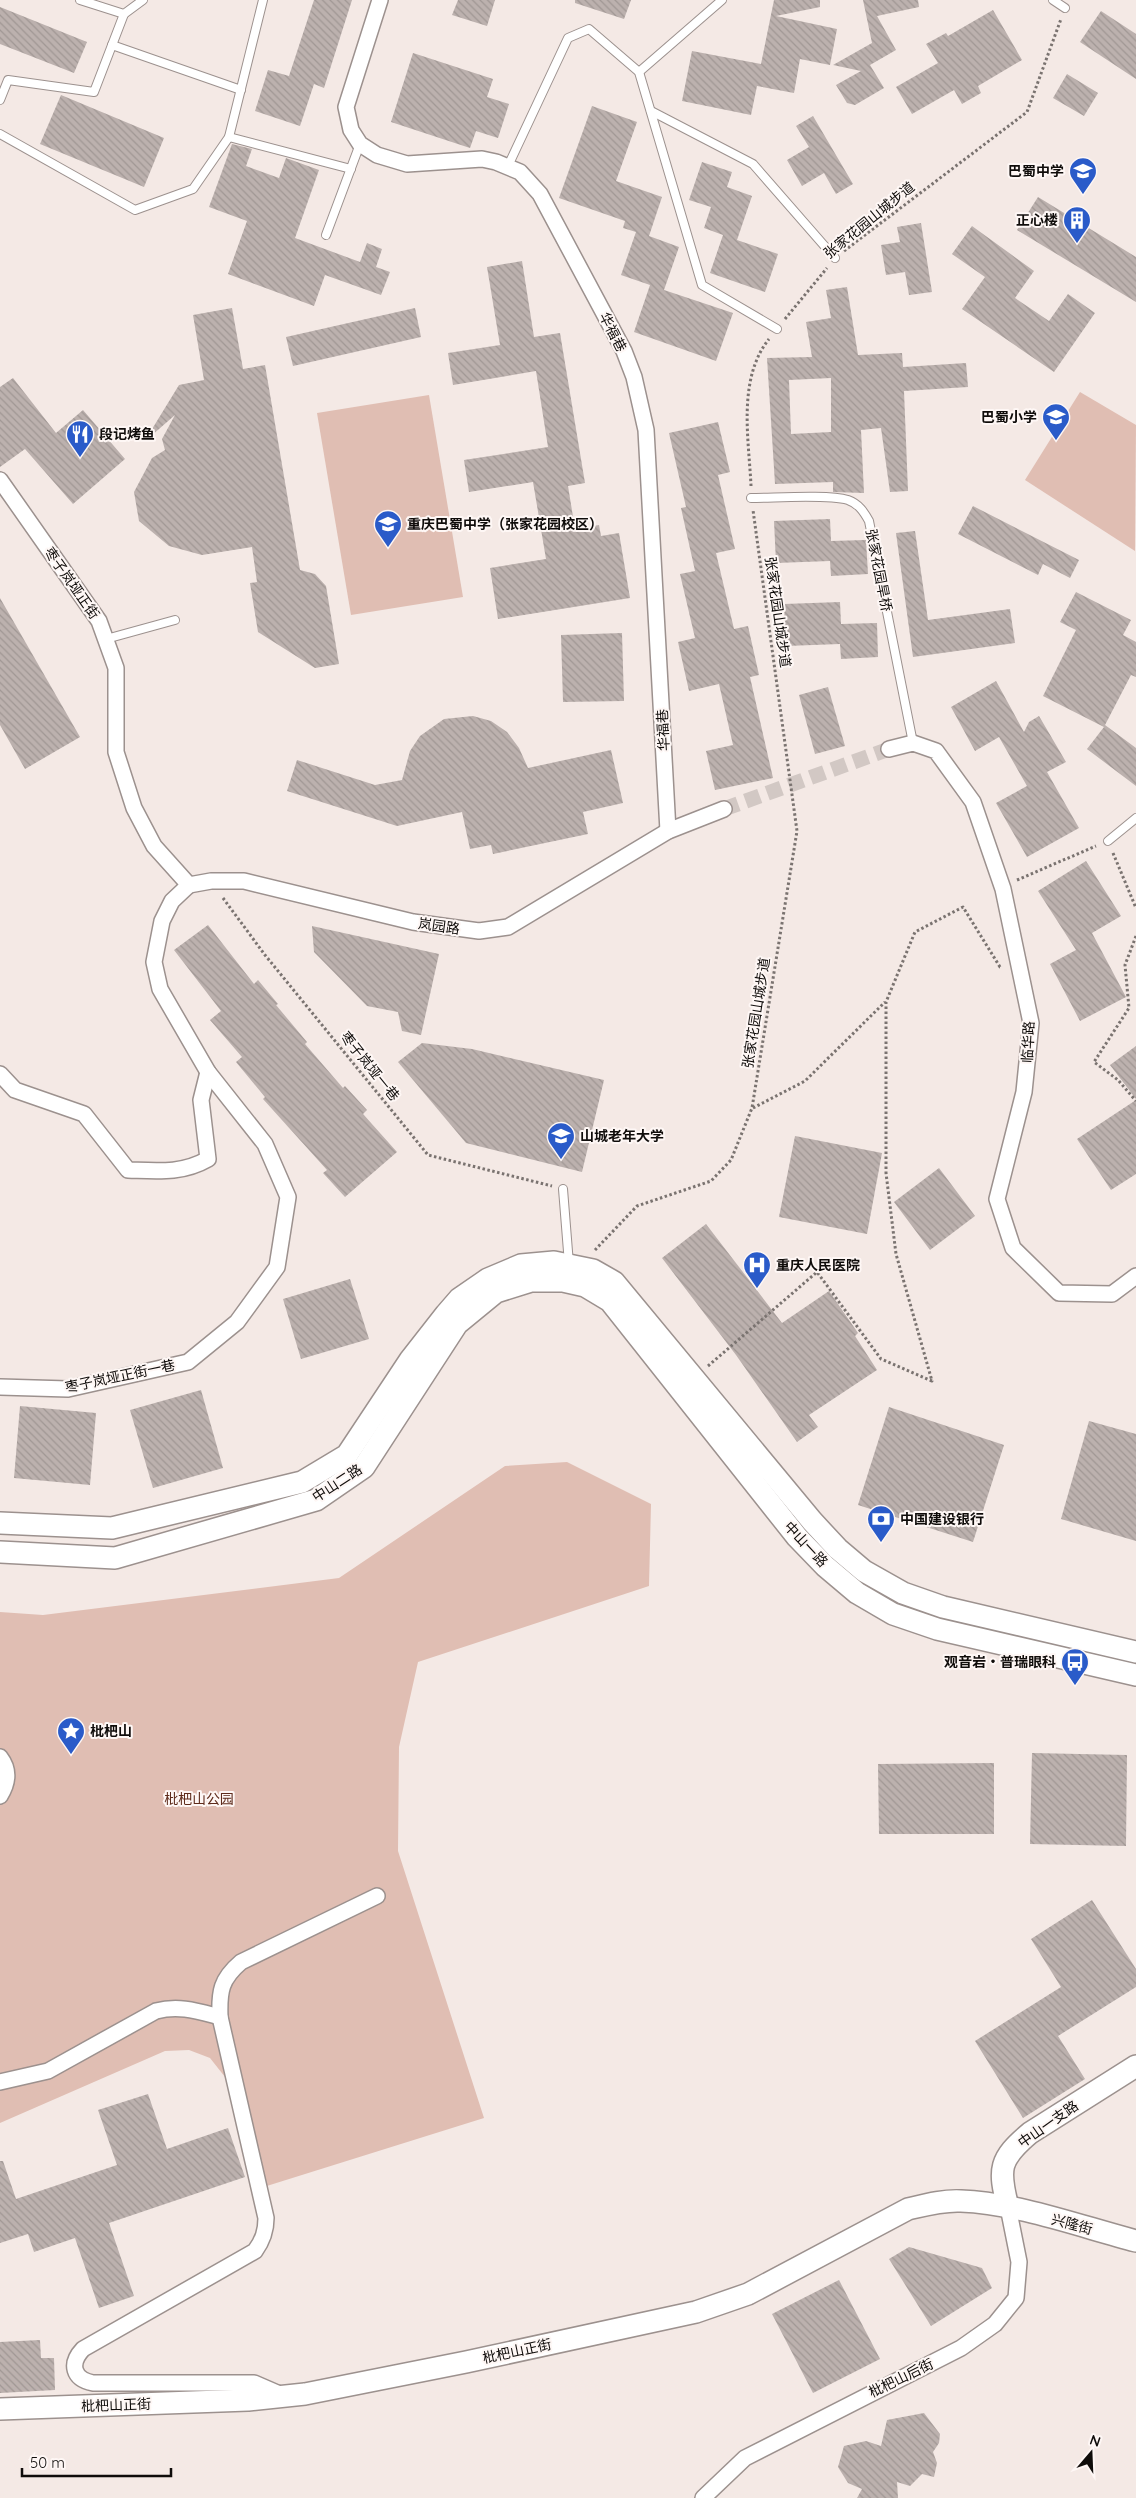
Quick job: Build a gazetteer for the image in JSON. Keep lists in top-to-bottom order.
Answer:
{
  "streets": {
    "main road": [
      "中山二路",
      "中山一路",
      "中山一支路",
      "兴隆街",
      "枇杷山正街"
    ],
    "street": [
      "华福巷",
      "枣子岚垭正街",
      "岚园路",
      "临华路",
      "枣子岚垭正街一巷",
      "枇杷山后街"
    ],
    "lane": ["张家花园旱桥"],
    "path": ["张家花园山城步道", "枣子岚垭一巷"]
  },
  "crossings": [
    ["张家花园山城步道", "张家花园旱桥"],
    ["张家花园山城步道", "中山二路"],
    ["张家花园山城步道", "中山一路"],
    ["华福巷", "岚园路"],
    ["张家花园旱桥", "临华路"],
    ["枣子岚垭正街", "岚园路"],
    ["枣子岚垭正街", "枣子岚垭正街一巷"],
    ["岚园路", "枣子岚垭一巷"],
    ["岚园路", "枣子岚垭正街一巷"],
    ["中山二路", "中山一路"],
    ["中山一支路", "兴隆街"],
    ["中山一支路", "枇杷山正街"],
    ["中山一支路", "枇杷山后街"],
    ["兴隆街", "枇杷山正街"],
    ["兴隆街", "枇杷山后街"],
    ["枇杷山正街", "枇杷山后街"]
  ],
  "parks": ["枇杷山公园"],
  "places": {
    "school or university": [
      "巴蜀中学",
      "巴蜀小学",
      "重庆巴蜀中学（张家花园校区）",
      "山城老年大学"
    ],
    "building": ["正心楼"],
    "restaurant": ["段记烤鱼"],
    "hospital": ["重庆人民医院"],
    "bank": ["中国建设银行"],
    "bus stop": ["观音岩‧普瑞眼科"],
    "place": ["枇杷山"]
  },
  "scale_bar": "50 m",
  "north": "top"
}
